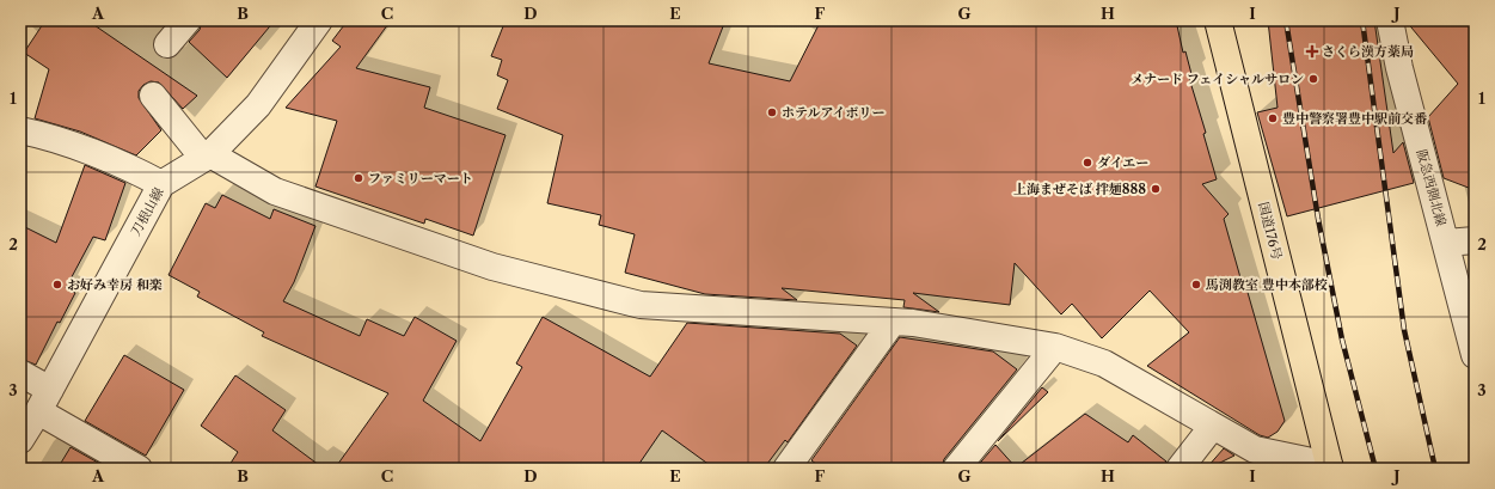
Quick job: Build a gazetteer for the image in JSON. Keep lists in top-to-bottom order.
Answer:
{
  "streets": {
    "highway": ["国道176号"],
    "street": ["阪急西側北線", "刀根山線"]
  },
  "places": {
    "health": ["さくら漢方薬局"],
    "other": [
      "メナード フェイシャルサロン",
      "ホテルアイボリー",
      "豊中警察署豊中駅前交番",
      "ダイエー",
      "ファミリーマート",
      "上海まぜそば 拌麺888",
      "お好み幸房 和楽",
      "馬渕教室 豊中本部校"
    ]
  },
  "grid": {
    "columns": [
      "A",
      "B",
      "C",
      "D",
      "E",
      "F",
      "G",
      "H",
      "I",
      "J"
    ],
    "rows": ["1", "2", "3"]
  }
}
